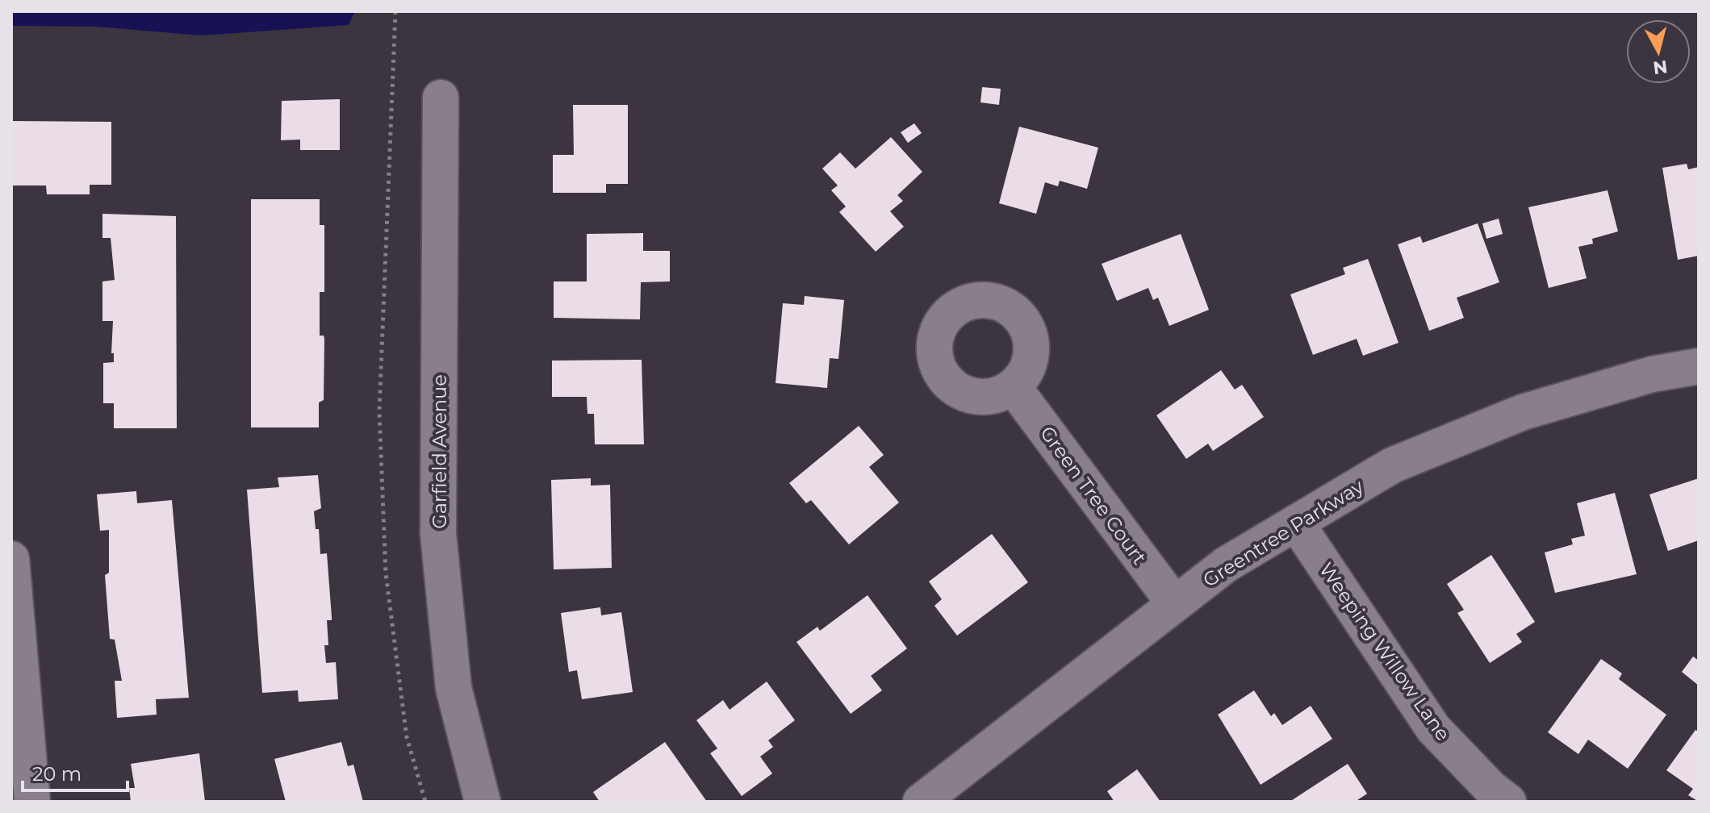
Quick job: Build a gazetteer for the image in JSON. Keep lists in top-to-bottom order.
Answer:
{
  "streets": {
    "street": [
      "Garfield Avenue",
      "Green Tree Court",
      "Greentree Parkway",
      "Weeping Willow Lane"
    ]
  },
  "crossings": [
    ["Green Tree Court", "Greentree Parkway"],
    ["Greentree Parkway", "Weeping Willow Lane"]
  ],
  "scale_bar": "20 m",
  "north": "bottom"
}
